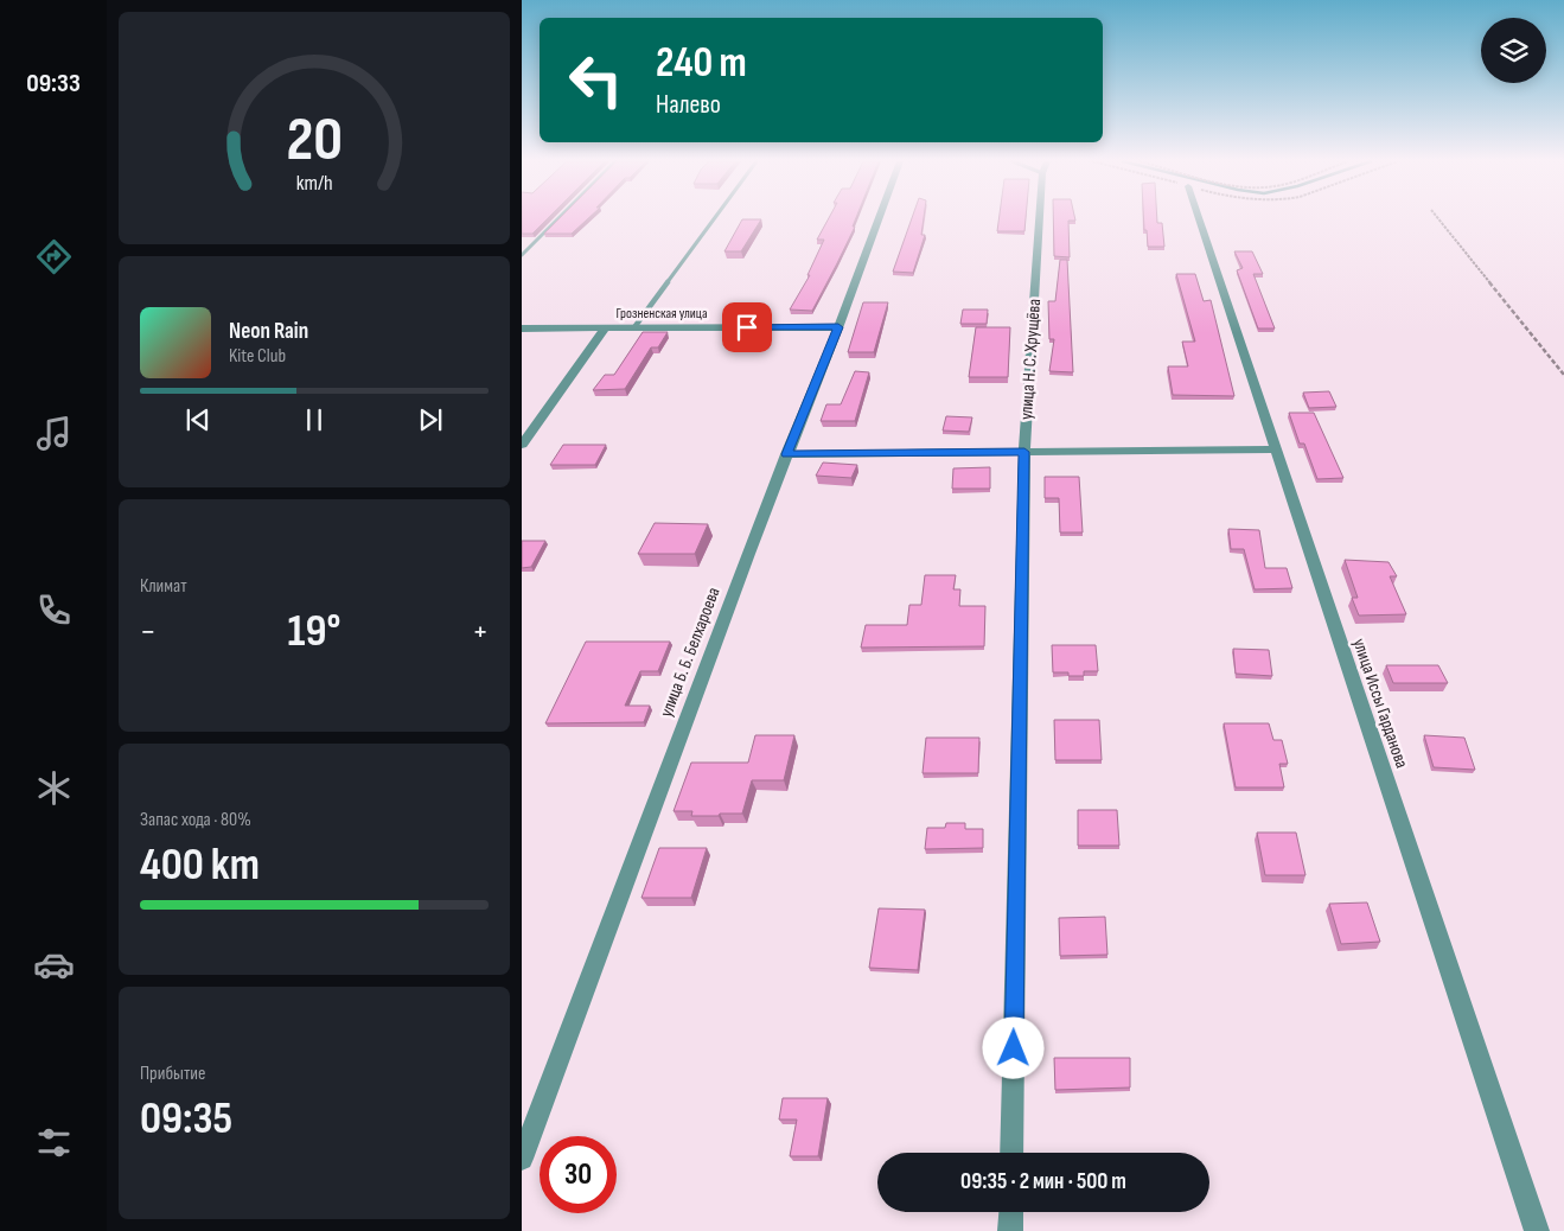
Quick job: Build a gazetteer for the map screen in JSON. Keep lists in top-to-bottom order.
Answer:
{
  "streets": {
    "street": [
      "Грозненская улица",
      "улица Н. С. Хрущёва",
      "улица Б. Б. Белхароева",
      "улица Иссы Гарданова"
    ]
  },
  "crossings": [
    ["Грозненская улица", "улица Б. Б. Белхароева"]
  ],
  "page": {
    "tabs": "09:33",
    "turn": ["240 m", "Налево"],
    "song": ["Neon Rain", "Kite Club"],
    "tile": [
      "Климат",
      ["Запас хода · 80%", "400 km"],
      ["Прибытие", "09:35"]
    ],
    "heat": ["−", "19°", "+"],
    "limit": "30",
    "trip": "09:35 · 2 мин · 500 m",
    "gauge": ["20", "km/h"]
  }
}
